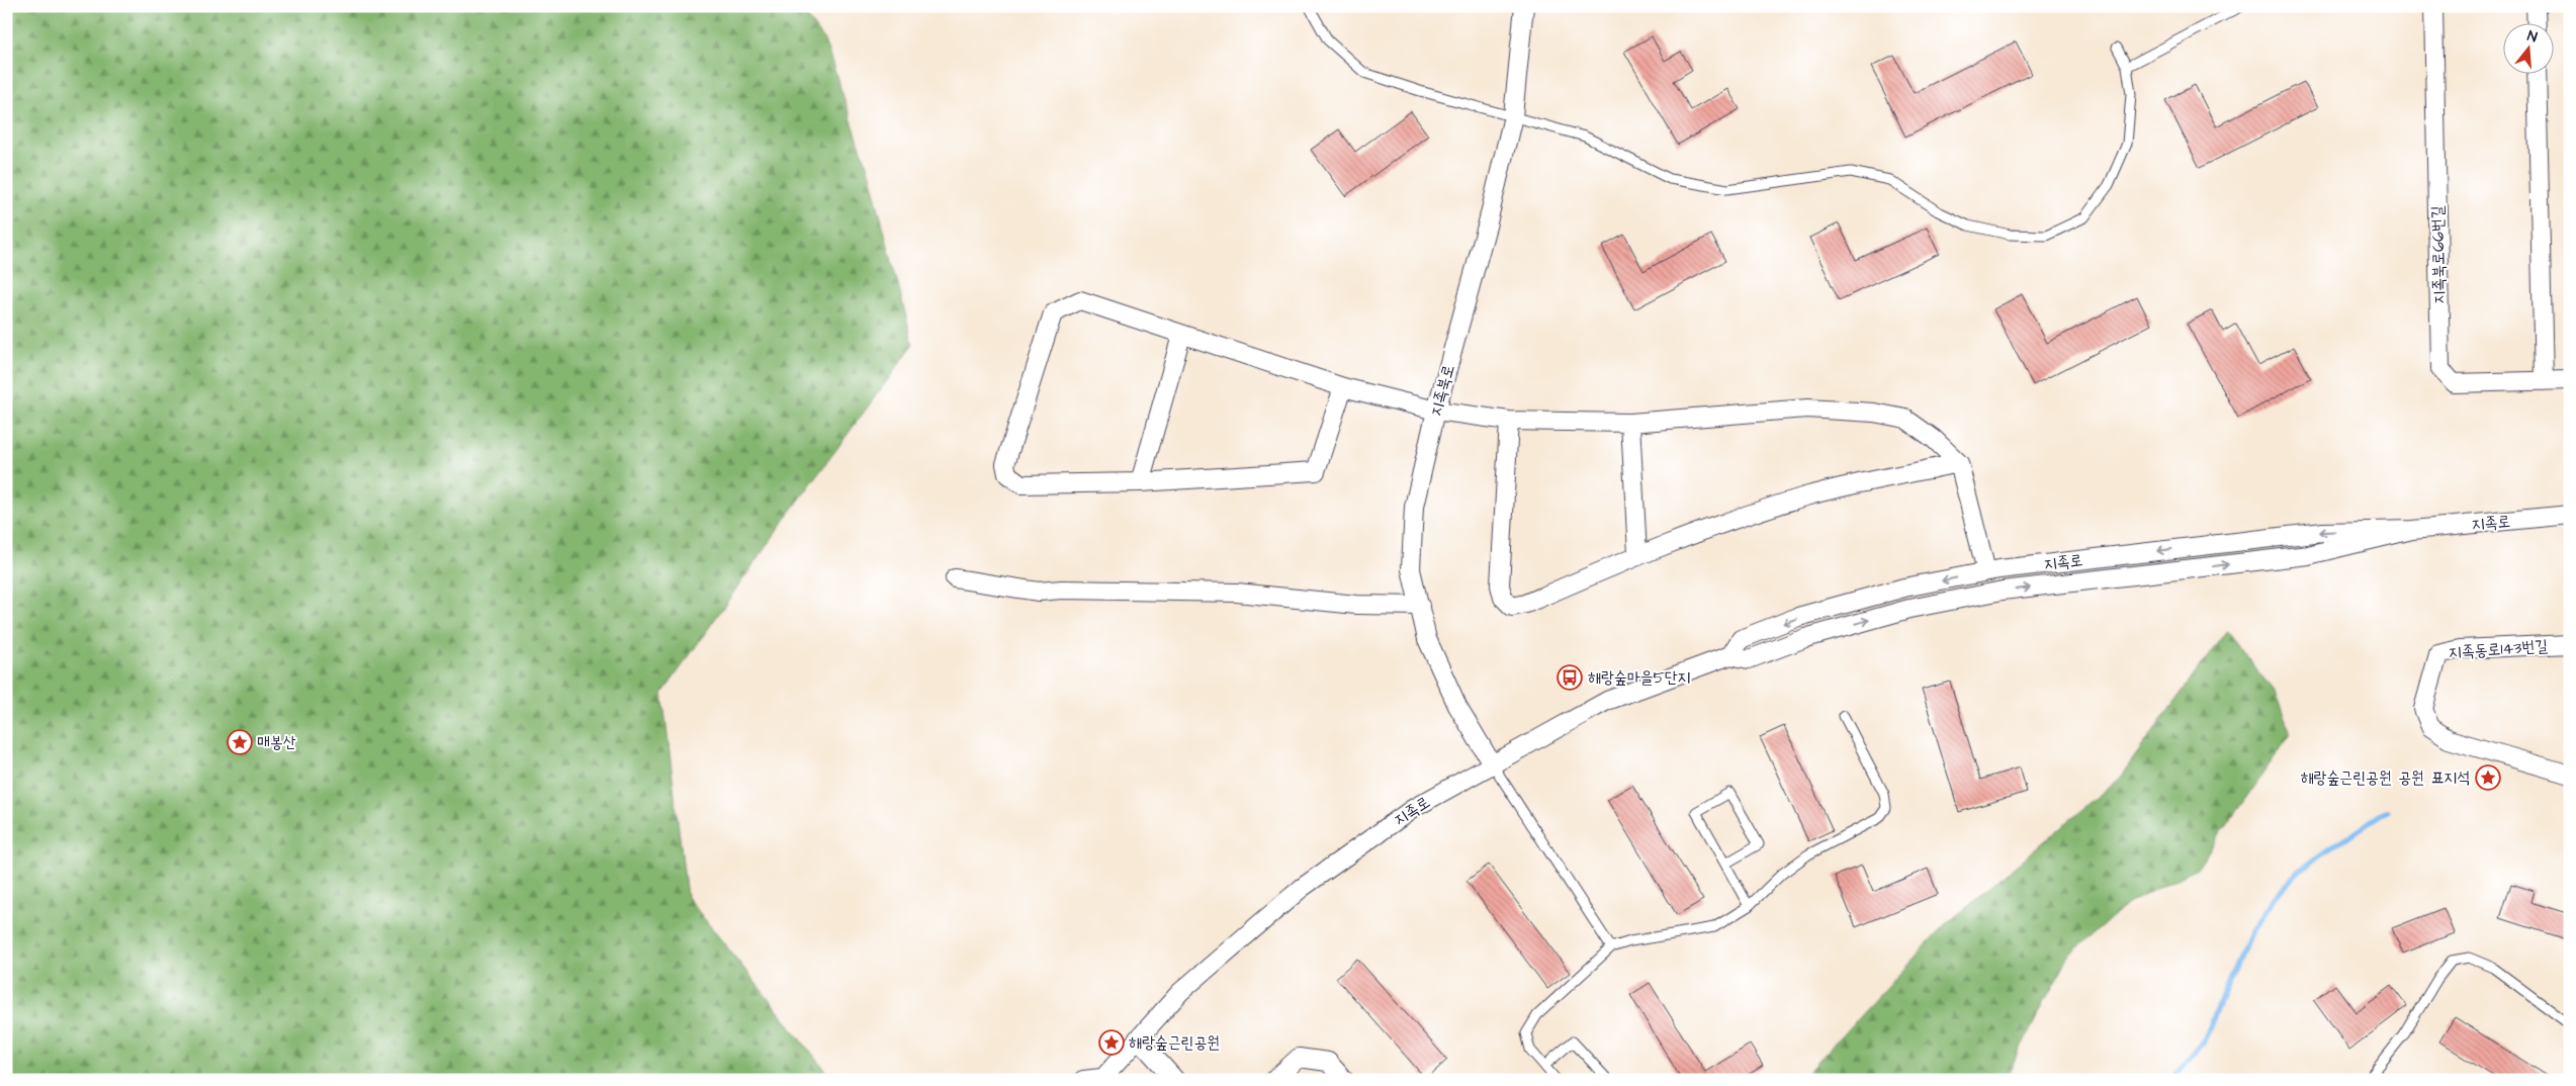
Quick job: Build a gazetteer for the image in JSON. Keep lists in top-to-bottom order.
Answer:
{
  "streets": {
    "street": [
      "지족북로66번길",
      "지족북로",
      "지족로",
      "지족동로143번길"
    ]
  },
  "crossings": [
    ["지족북로", "지족로"]
  ],
  "places": {
    "bus stop": ["해랑숲마을5단지"],
    "place": ["매봉산", "해랑숲근린공원 공원 표지석", "해랑숲근린공원"]
  },
  "north": "top"
}
